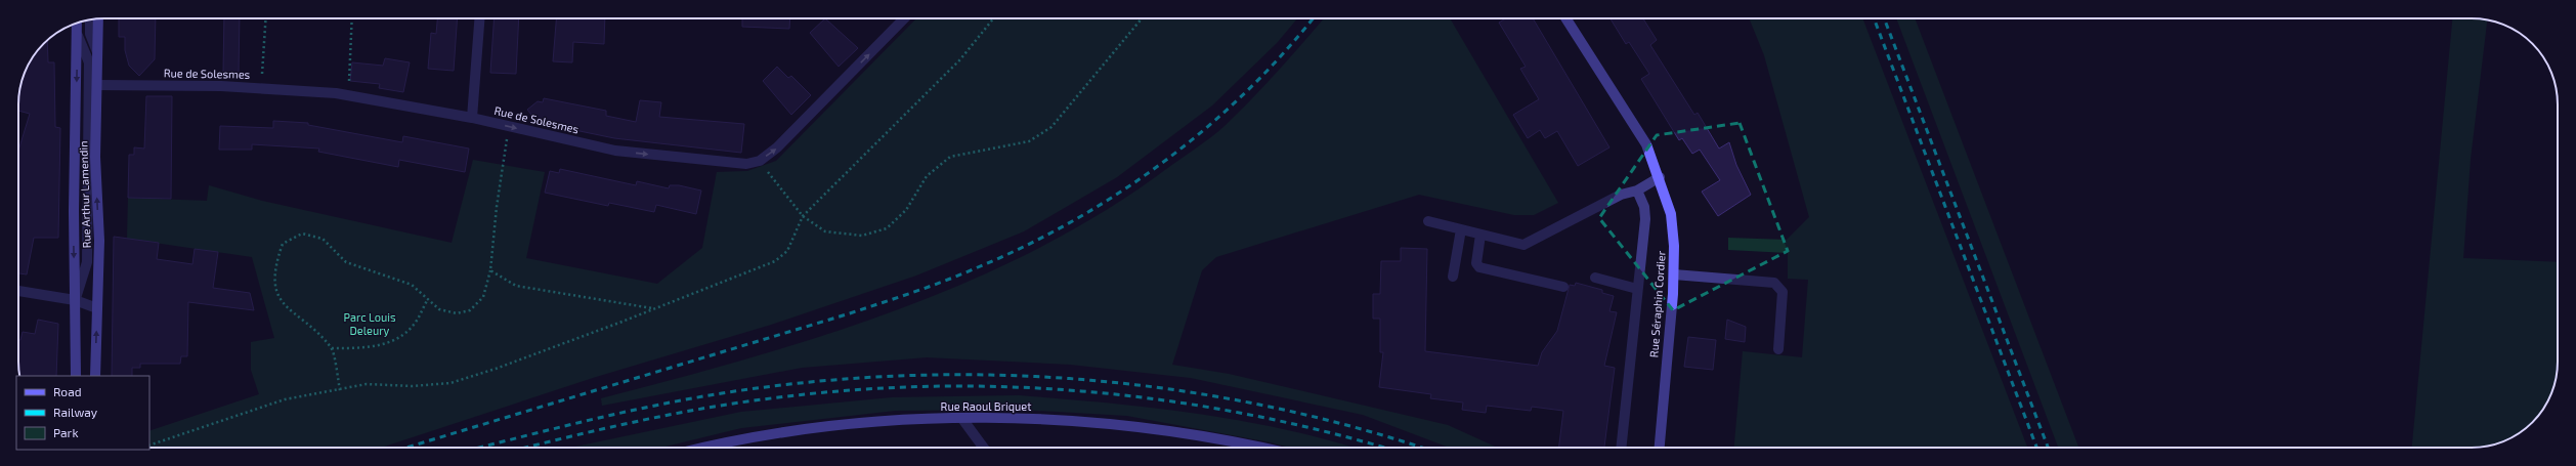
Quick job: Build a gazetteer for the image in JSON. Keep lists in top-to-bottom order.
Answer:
{
  "streets": {
    "street": [
      "Rue de Solesmes",
      "Rue Arthur Lamendin",
      "Rue Séraphin Cordier",
      "Rue Raoul Briquet"
    ]
  },
  "crossings": [
    ["Rue de Solesmes", "Rue Arthur Lamendin"]
  ],
  "one_way": ["Rue de Solesmes"],
  "parks": ["Parc Louis Deleury"],
  "legend": ["Road", "Railway", "Park"]
}
